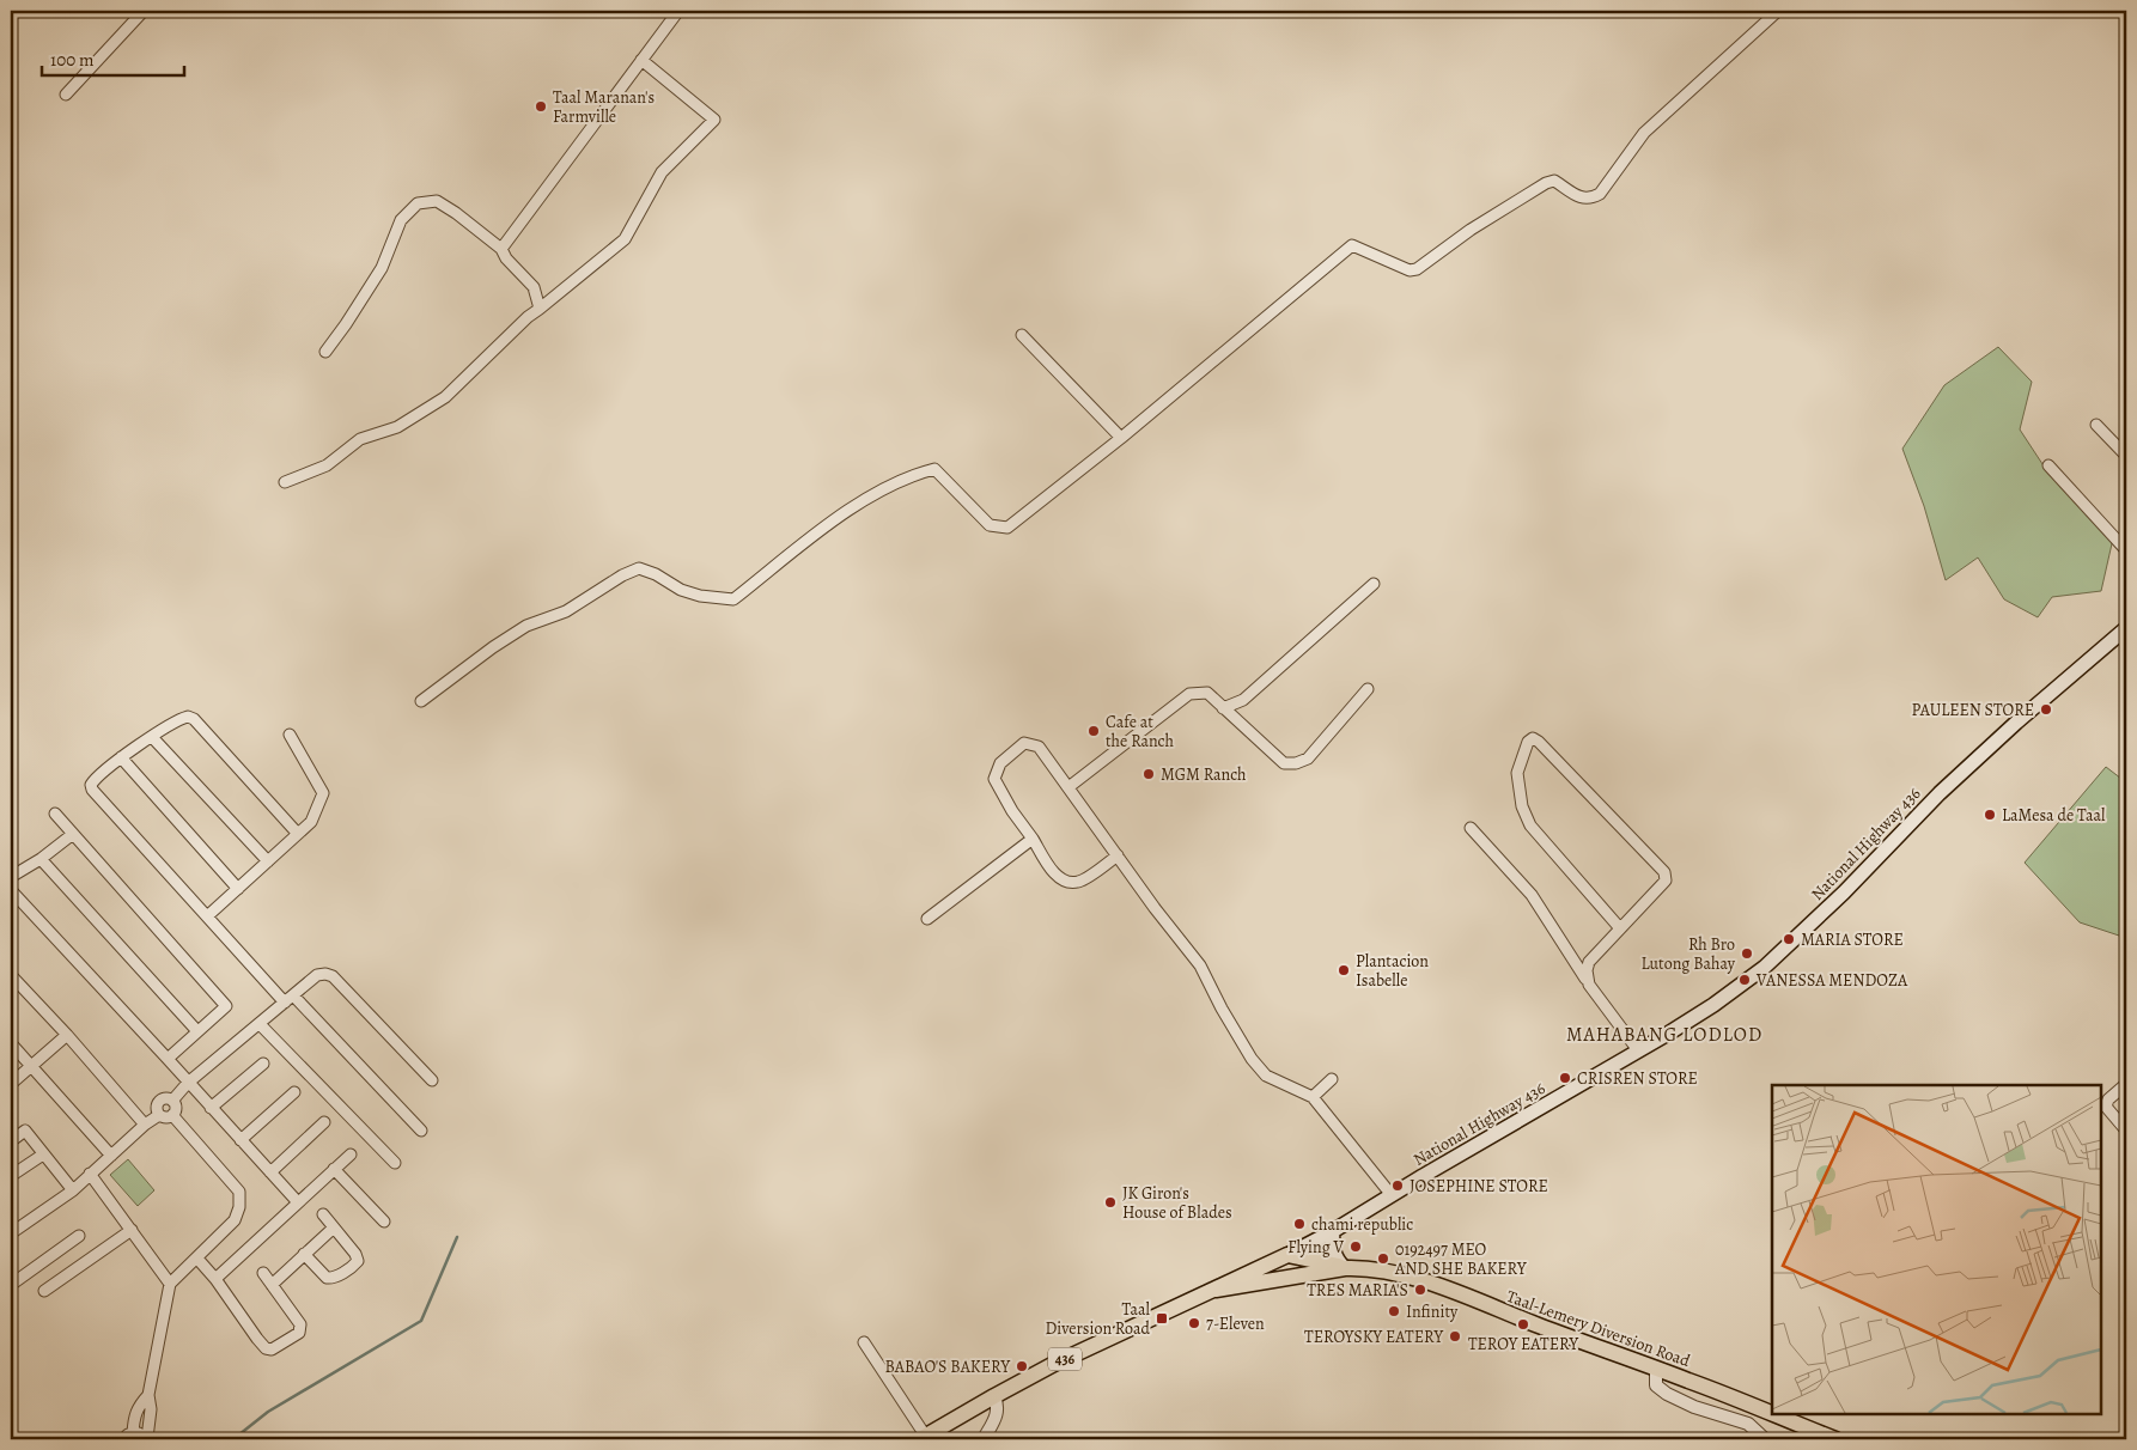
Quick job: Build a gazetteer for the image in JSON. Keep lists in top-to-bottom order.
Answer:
{
  "streets": {
    "main road": ["National Highway 436", "Taal-Lemery Diversion Road", "436"]
  },
  "crossings": [
    ["National Highway 436", "Taal-Lemery Diversion Road"]
  ],
  "districts": ["MAHABANG LODLOD"],
  "places": {
    "other": [
      "Taal Maranan's Farmville",
      "PAULEEN STORE",
      "Cafe at the Ranch",
      "MGM Ranch",
      "LaMesa de Taal",
      "MARIA STORE",
      "Rh Bro Lutong Bahay",
      "Plantacion Isabelle",
      "VANESSA MENDOZA",
      "CRISREN STORE",
      "JOSEPHINE STORE",
      "JK Giron's House of Blades",
      "chami republic",
      "Flying V",
      "0192497 MEO AND SHE BAKERY",
      "TRES MARIA'S",
      "Infinity",
      "7-Eleven",
      "TEROY EATERY",
      "TEROYSKY EATERY",
      "BABAO'S BAKERY"
    ],
    "transit": ["Taal Diversion Road"]
  },
  "scale_bar": "100 m"
}
